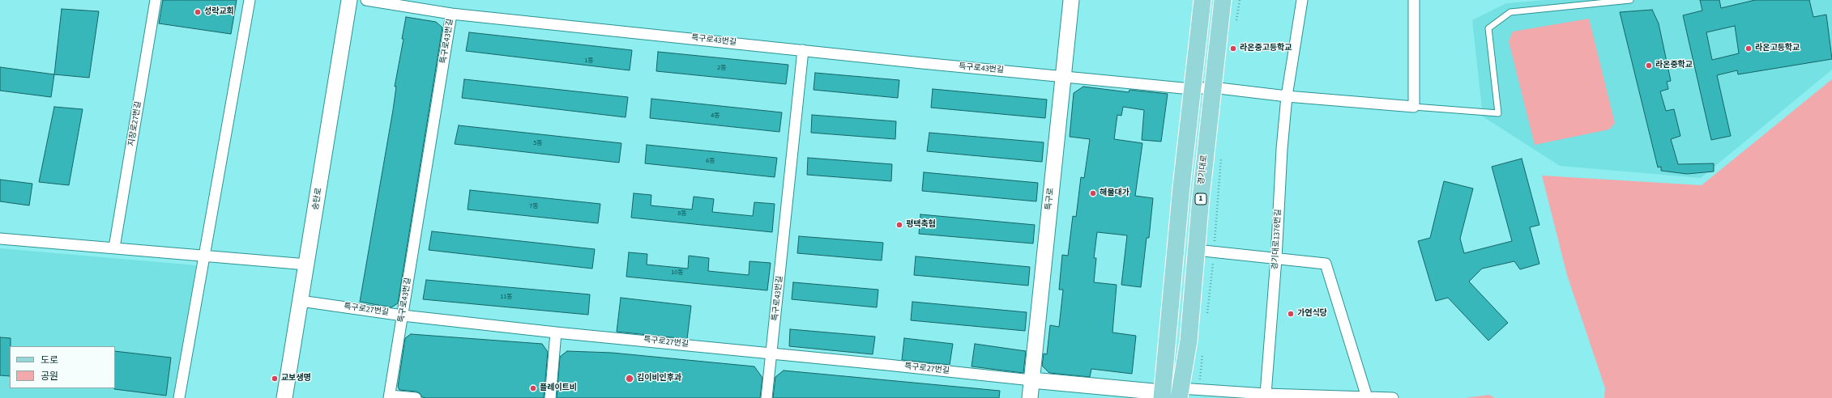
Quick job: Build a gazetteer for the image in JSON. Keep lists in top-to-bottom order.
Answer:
{
  "streets": {
    "main road": ["경기대로", "1"],
    "street": [
      "특구로43번길",
      "지장로27번길",
      "송탄로",
      "특구로",
      "경기대로1376번길",
      "특구로27번길"
    ]
  },
  "crossings": [
    ["특구로43번길", "경기대로"],
    ["특구로43번길", "특구로"],
    ["특구로43번길", "경기대로1376번길"],
    ["특구로43번길", "특구로27번길"],
    ["송탄로", "특구로27번길"],
    ["특구로", "특구로27번길"]
  ],
  "places": [
    "성락교회",
    "라온중고등학교",
    "라온고등학교",
    "라온중학교",
    "해물대가",
    "평택축협",
    "가연식당",
    "교보생명",
    "김이비인후과",
    "플레이트비"
  ],
  "house_numbers": [
    "1동",
    "2동",
    "4동",
    "5동",
    "6동",
    "7동",
    "8동",
    "10동",
    "11동"
  ],
  "legend": ["도로", "공원"]
}
